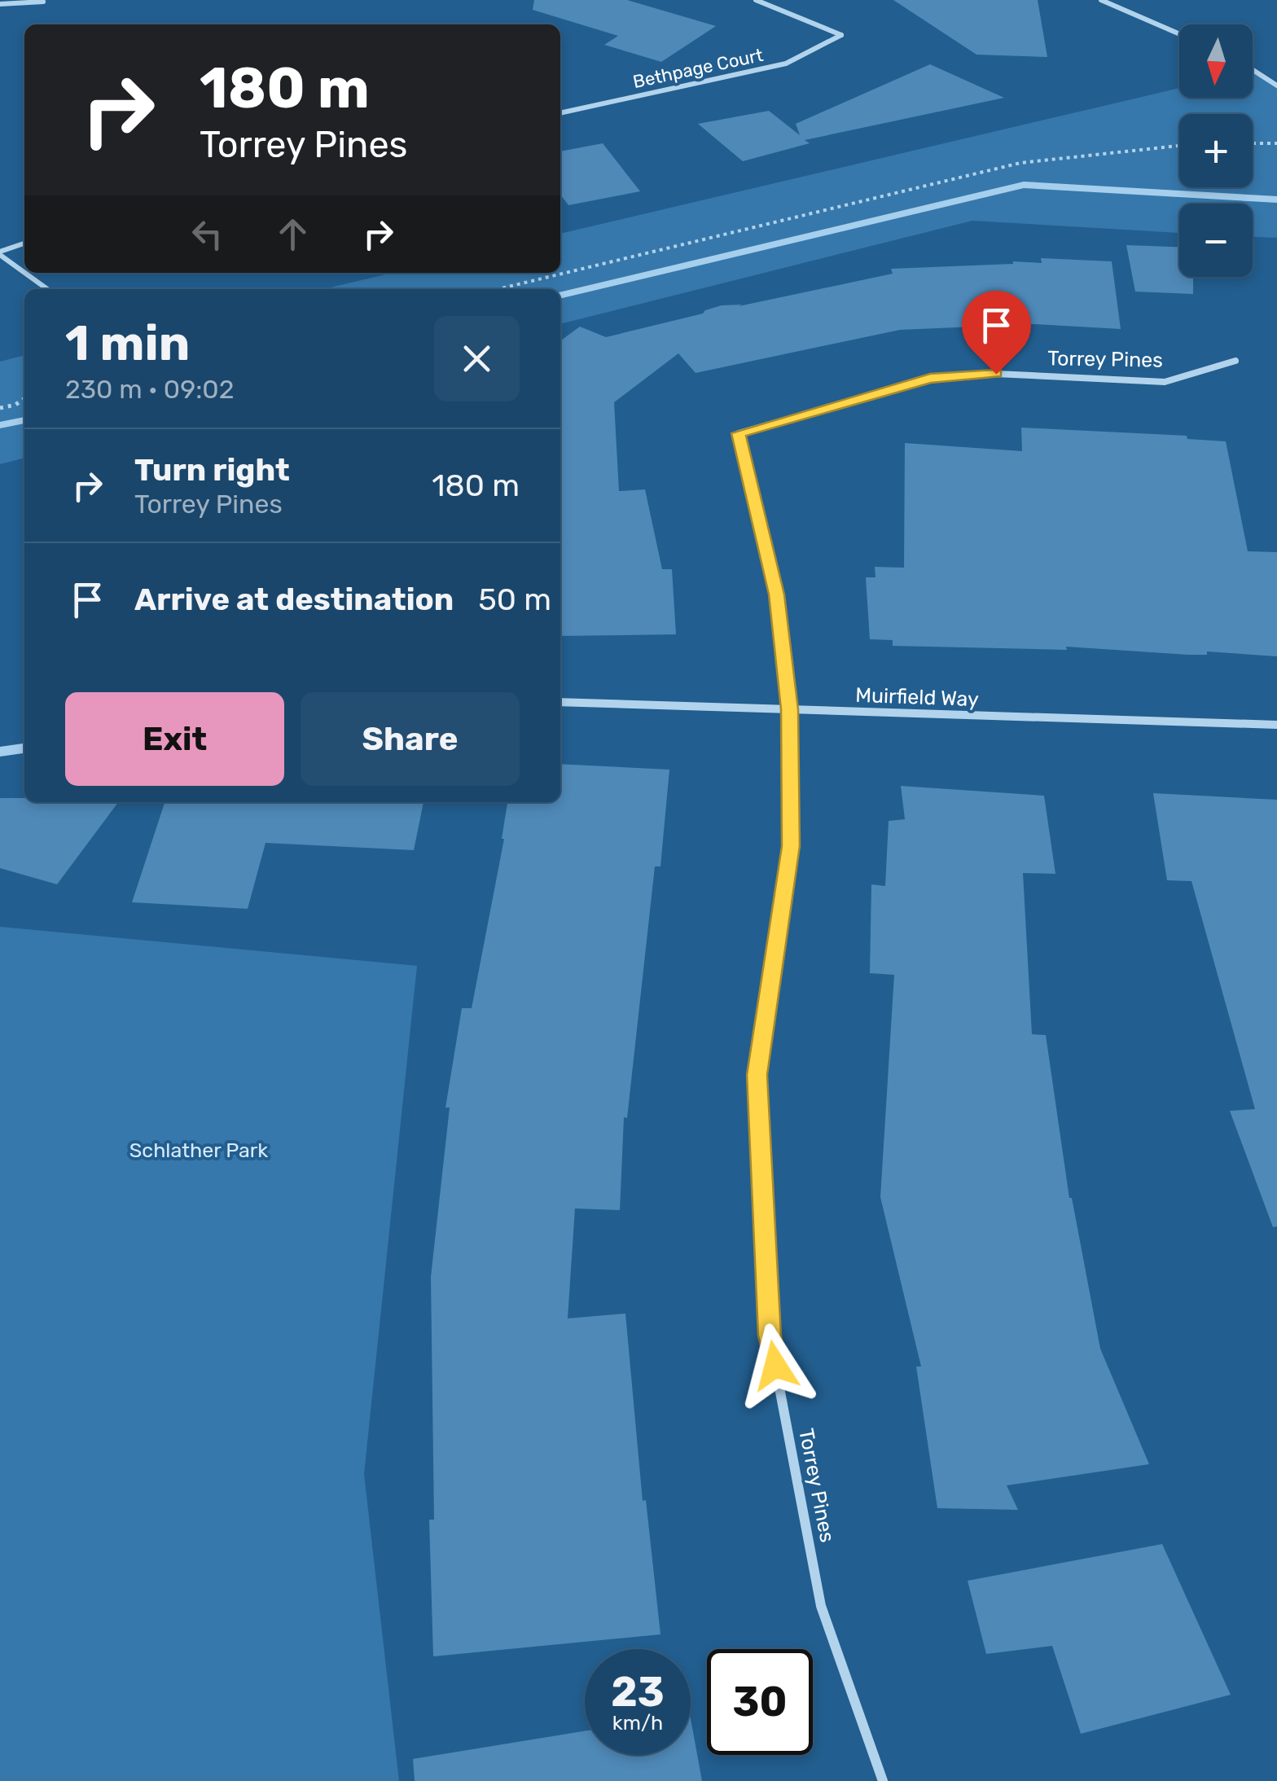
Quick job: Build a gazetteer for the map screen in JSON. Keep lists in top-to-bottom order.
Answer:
{
  "streets": {
    "street": ["Bethpage Court", "Torrey Pines", "Muirfield Way"]
  },
  "crossings": [
    ["Torrey Pines", "Muirfield Way"]
  ],
  "parks": ["Schlather Park"],
  "north": "bottom",
  "page": {
    "map_buttons": ["+", "−"],
    "turn": ["180 m", "Torrey Pines"],
    "heading": ["1 min", "230 m · 09:02"],
    "list": [
      {
        "name": "Turn right",
        "note": "Torrey Pines",
        "value": "180 m"
      },
      {
        "name": "Arrive at destination",
        "value": "50 m"
      }
    ],
    "buttons": ["Exit", "Share"],
    "speed": "23 km/h",
    "limit": "30"
  }
}
